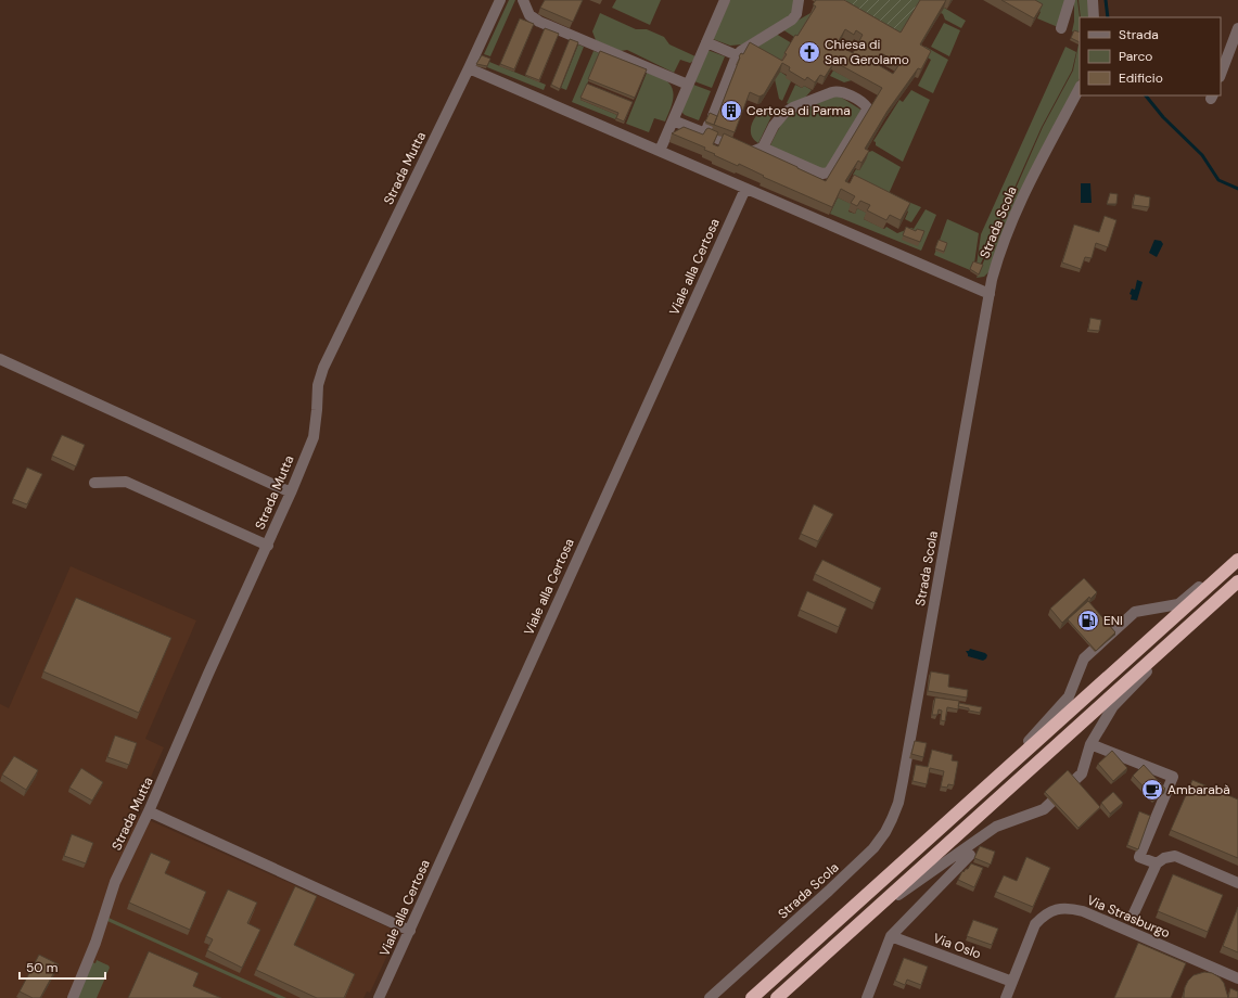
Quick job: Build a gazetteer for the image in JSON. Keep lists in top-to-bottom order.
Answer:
{
  "streets": {
    "street": [
      "Strada Mutta",
      "Strada Scola",
      "Viale alla Certosa",
      "Via Strasburgo",
      "Via Oslo"
    ]
  },
  "crossings": [
    ["Via Strasburgo", "Via Oslo"]
  ],
  "places": {
    "church": ["Chiesa di San Gerolamo"],
    "building": ["Certosa di Parma"],
    "fuel station": ["ENI"],
    "cafe": ["Ambarabà"]
  },
  "legend": ["Strada", "Parco", "Edificio"],
  "scale_bar": "50 m"
}
